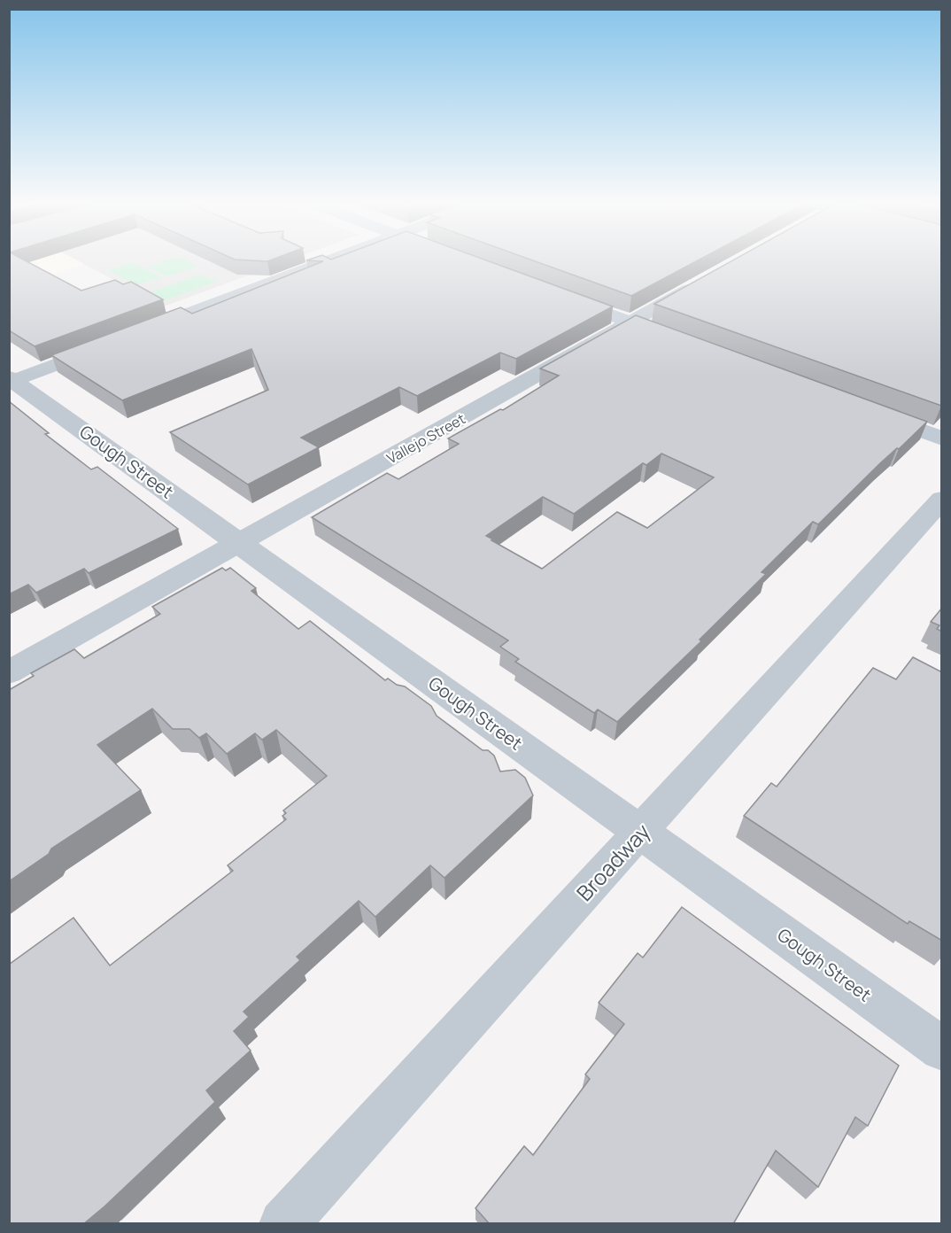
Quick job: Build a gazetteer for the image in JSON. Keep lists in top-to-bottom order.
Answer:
{
  "streets": {
    "street": ["Vallejo Street", "Gough Street", "Broadway"]
  },
  "crossings": [
    ["Vallejo Street", "Gough Street"],
    ["Gough Street", "Broadway"]
  ]
}
